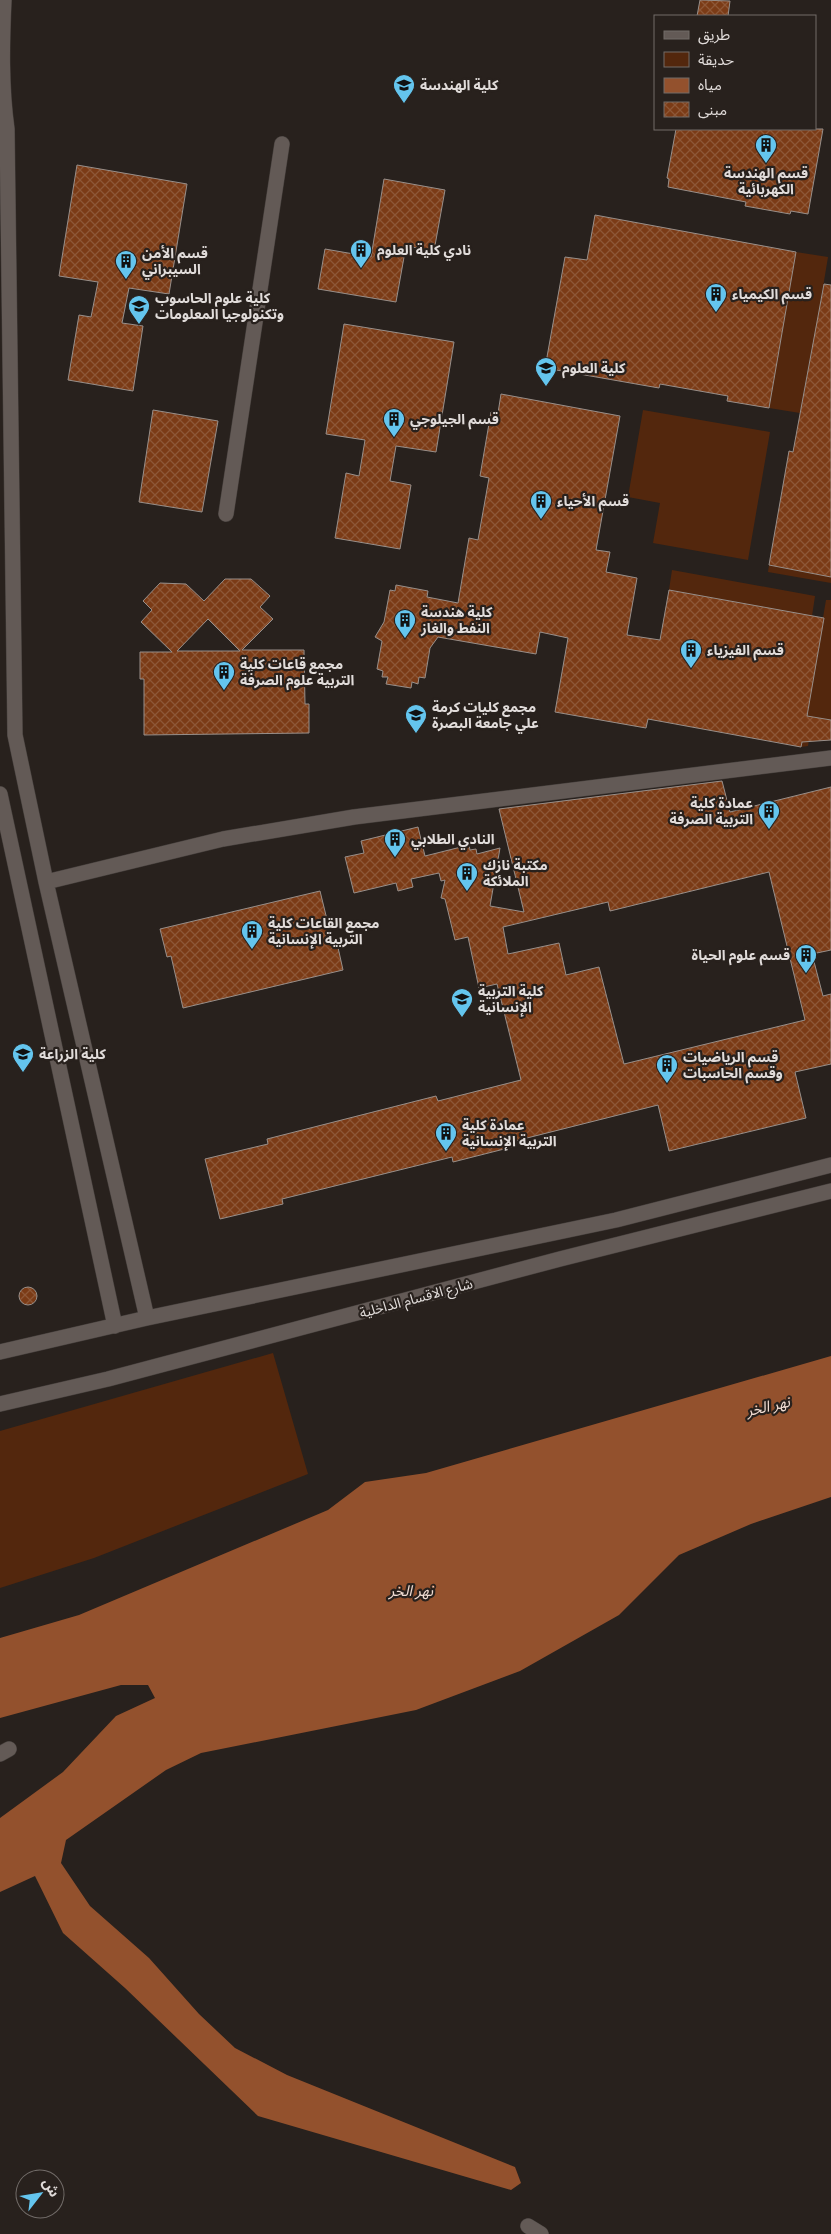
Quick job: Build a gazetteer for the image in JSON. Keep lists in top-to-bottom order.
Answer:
{
  "streets": {
    "street": ["شارع الاقسام الداخلية"]
  },
  "water": ["نهر الخر"],
  "places": {
    "school or university": [
      "كلية الهندسة",
      "كلية علوم الحاسوب وتكنولوجيا المعلومات",
      "كلية العلوم",
      "مجمع كليات كرمة علي جامعة البصرة",
      "كلية التربية الإنسانية",
      "كلية الزراعة"
    ],
    "building": [
      "قسم الهندسة الكهربائية",
      "نادي كلية العلوم",
      "قسم الأمن السيبراني",
      "قسم الكيمياء",
      "قسم الجيلوجي",
      "قسم الأحياء",
      "كلية هندسة النفط والغاز",
      "قسم الفيزياء",
      "مجمع قاعات كلية التربية علوم الصرفة",
      "عمادة كلية التربية الصرفة",
      "النادي الطلابي",
      "مكتبة نازك الملائكة",
      "مجمع القاعات كلية التربية الإنسانية",
      "قسم علوم الحياة",
      "قسم الرياضيات وقسم الحاسبات",
      "عمادة كلية التربية الإنسانية"
    ]
  },
  "legend": [
    "طريق",
    "حديقة",
    "مياه",
    "مبنى"
  ],
  "north": "top right"
}
